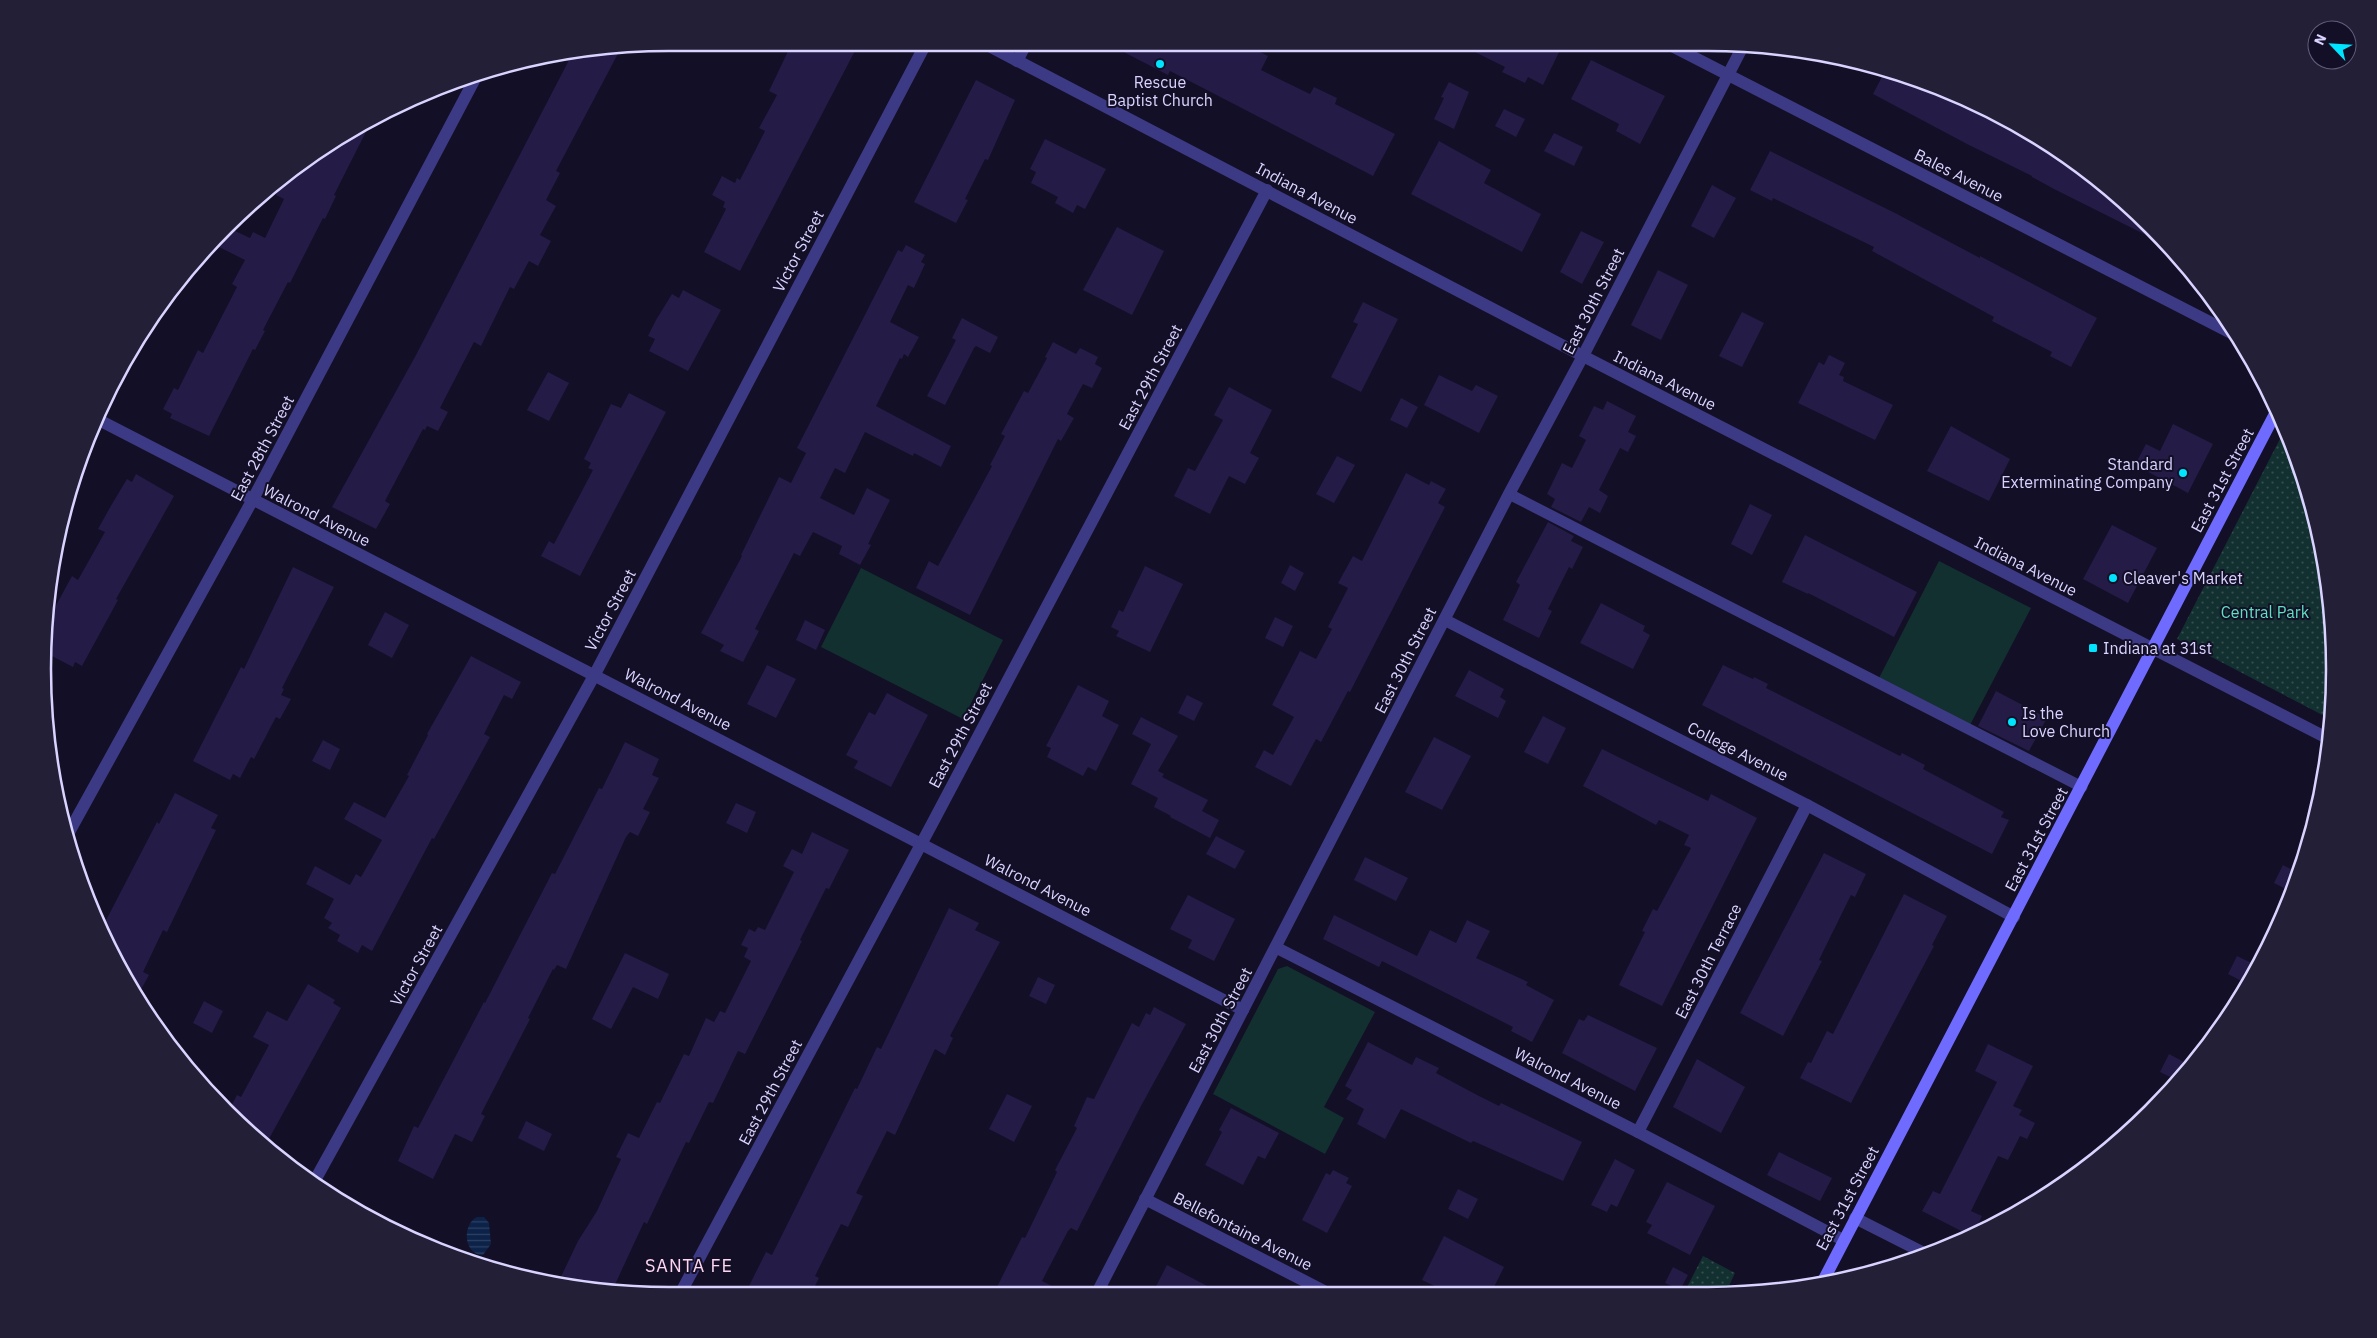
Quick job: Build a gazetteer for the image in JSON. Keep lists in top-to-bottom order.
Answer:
{
  "streets": {
    "main road": ["East 31st Street"],
    "street": [
      "Bales Avenue",
      "Indiana Avenue",
      "Victor Street",
      "East 30th Street",
      "East 29th Street",
      "East 28th Street",
      "Walrond Avenue",
      "College Avenue",
      "East 30th Terrace",
      "Bellefontaine Avenue"
    ]
  },
  "crossings": [
    ["Bales Avenue", "East 30th Street"],
    ["Indiana Avenue", "East 30th Street"],
    ["Indiana Avenue", "East 29th Street"],
    ["Indiana Avenue", "East 31st Street"],
    ["Victor Street", "Walrond Avenue"],
    ["East 30th Street", "Walrond Avenue"],
    ["East 30th Street", "College Avenue"],
    ["East 30th Street", "Bellefontaine Avenue"],
    ["East 29th Street", "Walrond Avenue"],
    ["East 28th Street", "Walrond Avenue"],
    ["East 31st Street", "Walrond Avenue"],
    ["East 31st Street", "College Avenue"],
    ["Walrond Avenue", "East 30th Terrace"],
    ["College Avenue", "East 30th Terrace"]
  ],
  "districts": ["SANTA FE"],
  "parks": ["Central Park"],
  "places": {
    "other": [
      "Rescue Baptist Church",
      "Standard Exterminating Company",
      "Cleaver's Market",
      "Is the Love Church"
    ],
    "transit": ["Indiana at 31st"]
  },
  "north": "top left"
}
